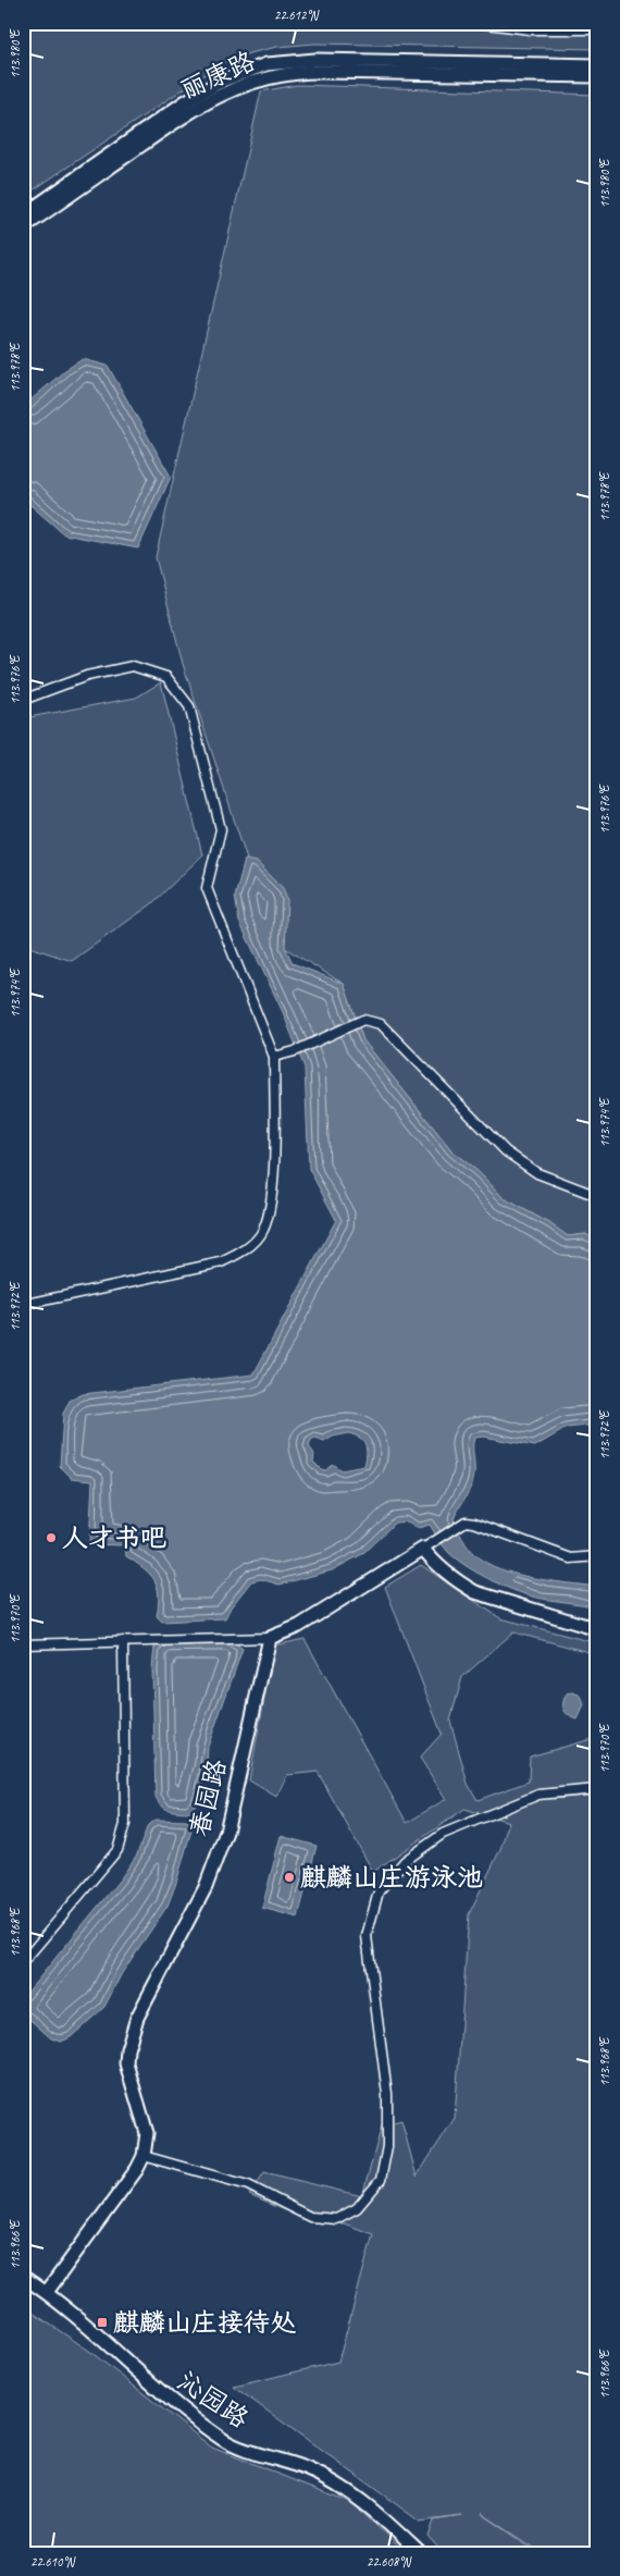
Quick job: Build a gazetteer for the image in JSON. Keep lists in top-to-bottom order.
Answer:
{
  "streets": {
    "street": ["丽康路", "春园路", "沁园路"]
  },
  "crossings": [
    ["春园路", "沁园路"]
  ],
  "places": {
    "other": ["人才书吧", "麒麟山庄游泳池"],
    "transit": ["麒麟山庄接待处"]
  },
  "coordinates": [
    "22.612°N",
    "113.980°E",
    "113.978°E",
    "113.976°E",
    "113.974°E",
    "113.972°E",
    "113.970°E",
    "113.968°E",
    "113.966°E",
    "22.610°N",
    "22.608°N"
  ]
}
